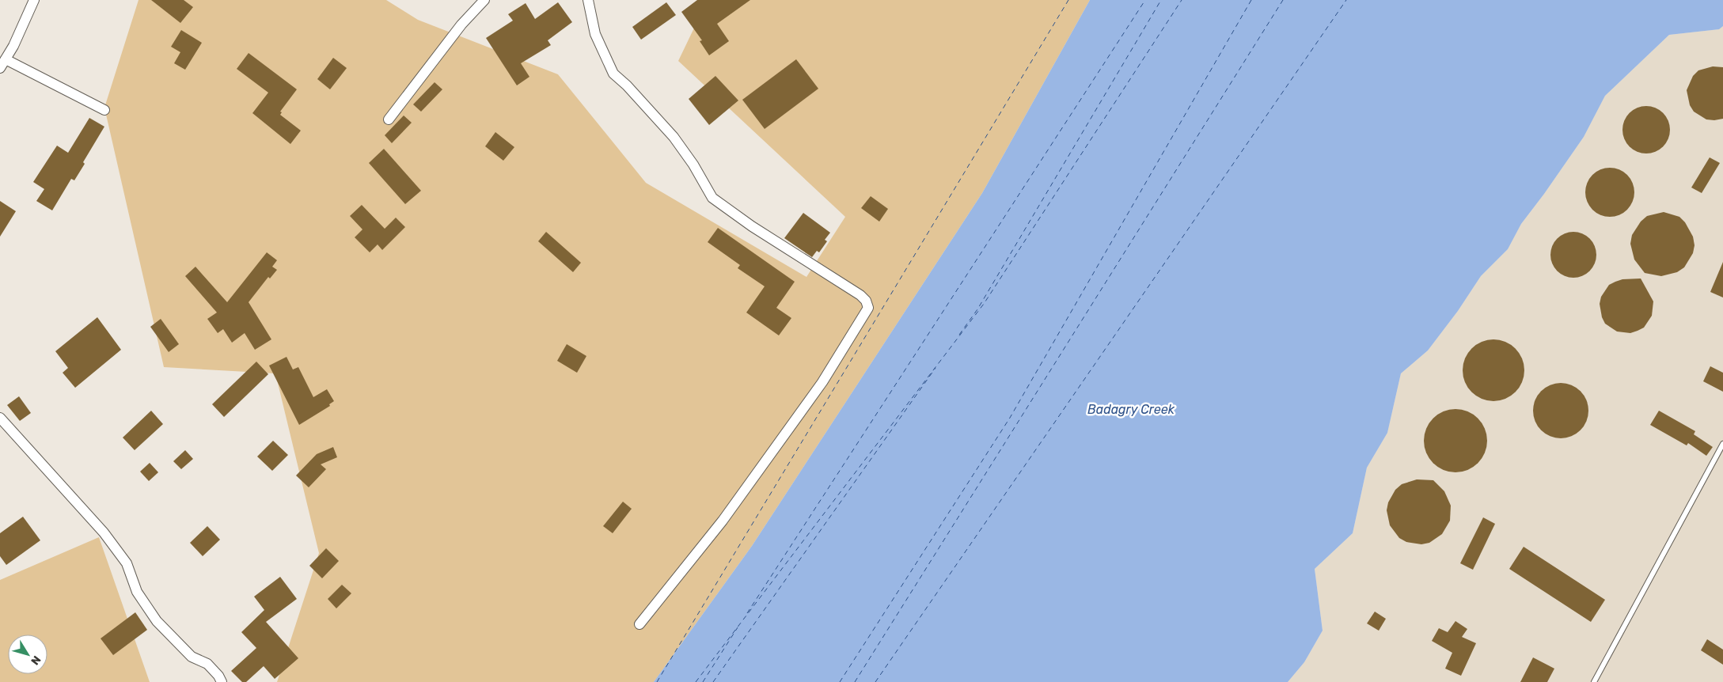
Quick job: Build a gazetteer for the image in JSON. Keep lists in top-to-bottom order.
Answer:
{
  "water": ["Badagry Creek"],
  "north": "bottom right"
}
